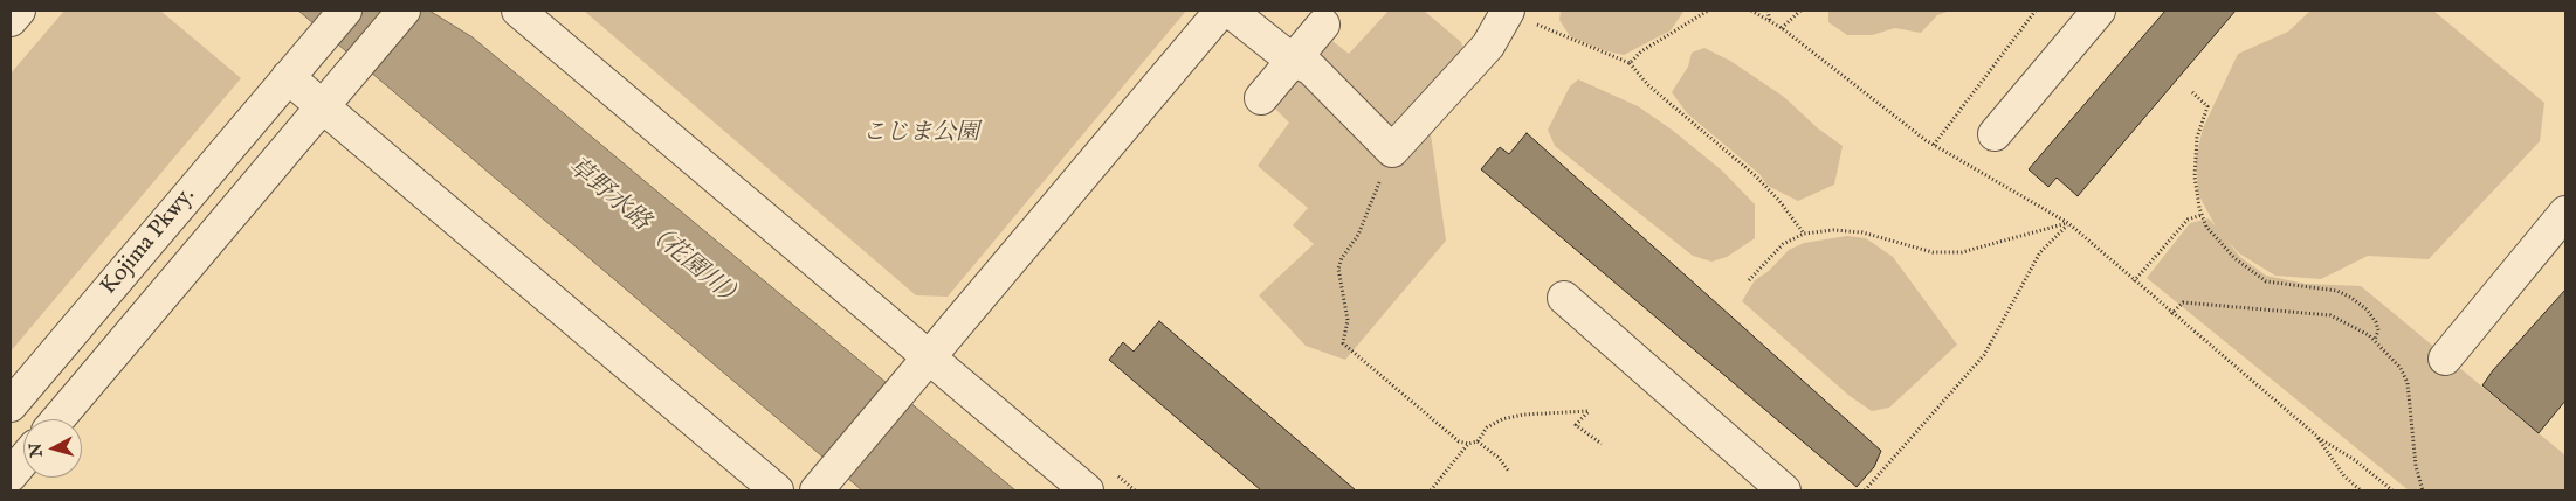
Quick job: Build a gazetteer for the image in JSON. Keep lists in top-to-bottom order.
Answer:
{
  "streets": {
    "street": ["Kojima Pkwy."]
  },
  "water": ["草野水路（花園川）"],
  "parks": ["こじま公園"],
  "north": "left"
}
